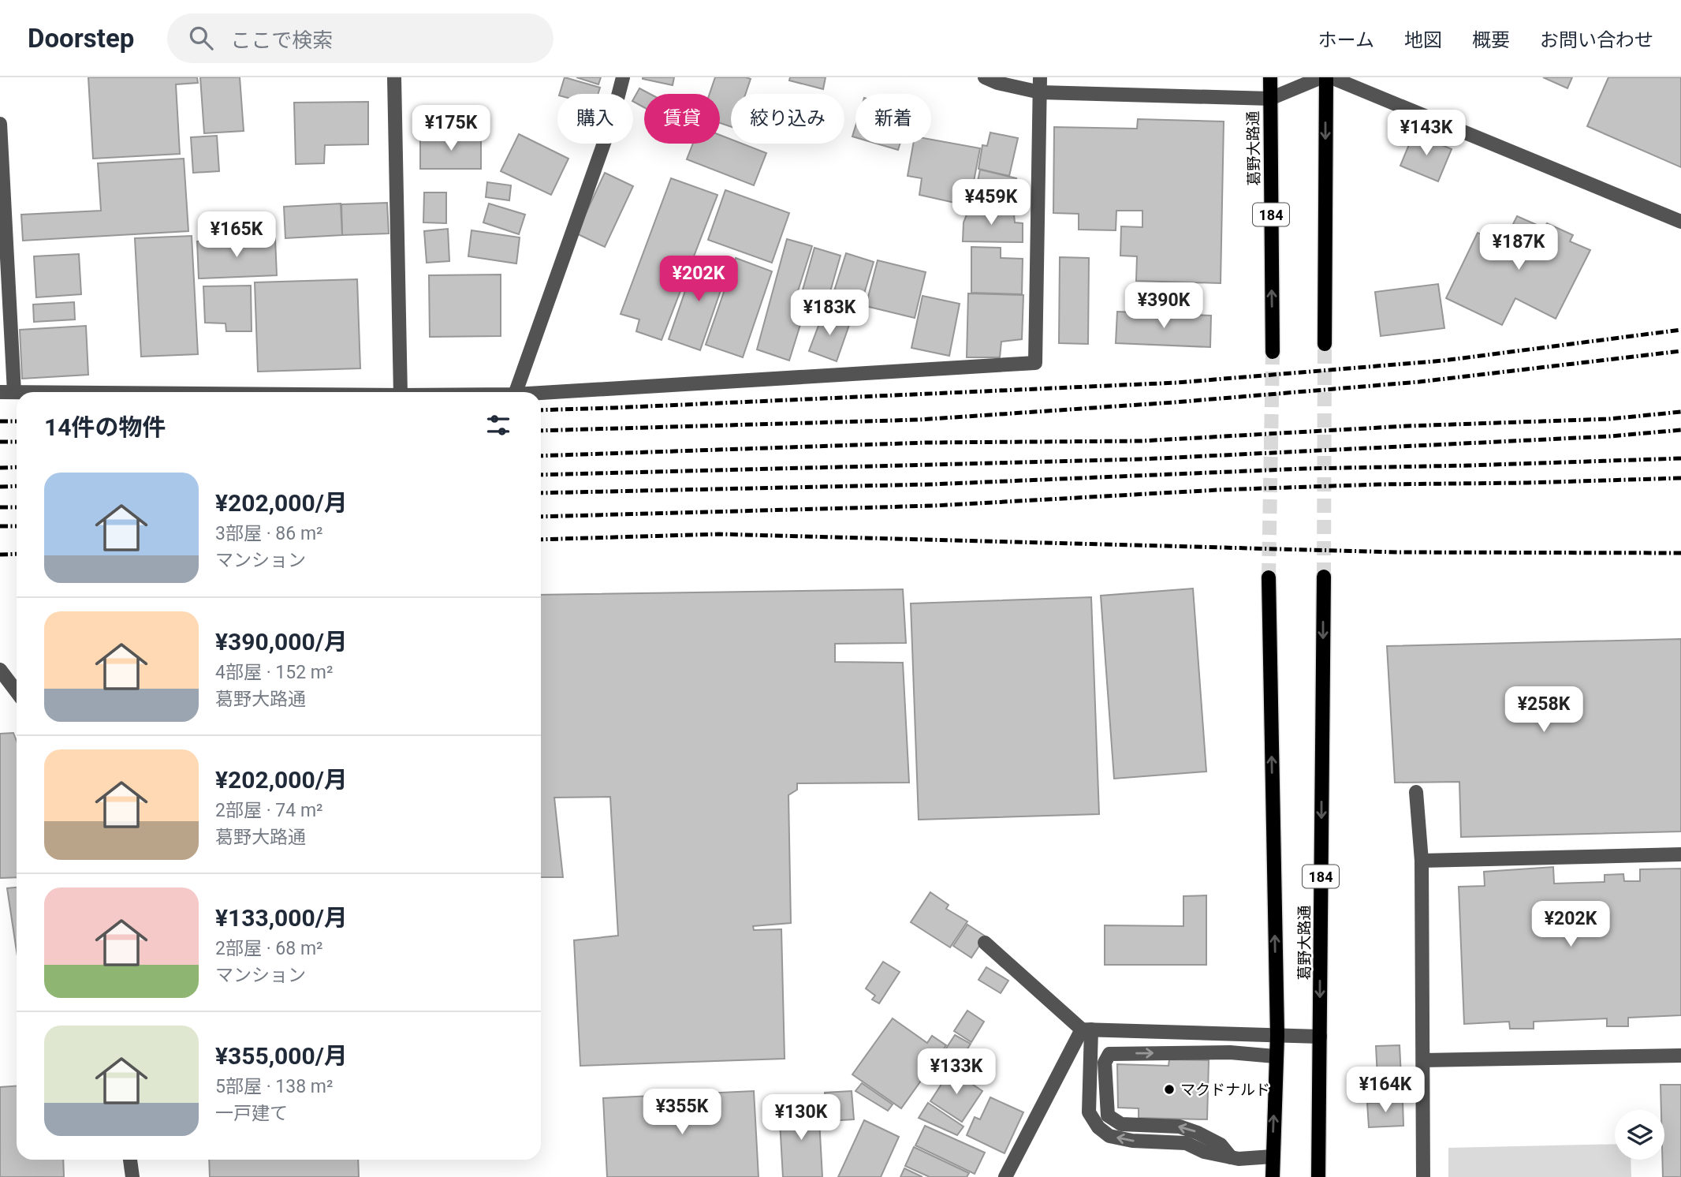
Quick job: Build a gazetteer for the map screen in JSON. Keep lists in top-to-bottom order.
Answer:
{
  "streets": {
    "main road": ["葛野大路通", "184"]
  },
  "places": ["マクドナルド"],
  "page": {
    "header": "Doorstep",
    "search": "ここで検索",
    "nav": [
      "ホーム",
      "地図",
      "概要",
      "お問い合わせ"
    ],
    "chip": [
      "購入",
      "賃貸",
      "絞り込み",
      "新着"
    ],
    "price": [
      "¥175K",
      "¥143K",
      "¥459K",
      "¥165K",
      "¥187K",
      "¥202K",
      "¥390K",
      "¥183K",
      "¥258K",
      "¥202K",
      "¥133K",
      "¥164K",
      "¥355K",
      "¥130K"
    ],
    "heading": "14件の物件",
    "list": [
      {
        "name": "¥202,000/月",
        "note": "3部屋 · 86 m² · マンション"
      },
      {
        "name": "¥390,000/月",
        "note": "4部屋 · 152 m² · 葛野大路通"
      },
      {
        "name": "¥202,000/月",
        "note": "2部屋 · 74 m² · 葛野大路通"
      },
      {
        "name": "¥133,000/月",
        "note": "2部屋 · 68 m² · マンション"
      },
      {
        "name": "¥355,000/月",
        "note": "5部屋 · 138 m² · 一戸建て"
      }
    ]
  }
}
